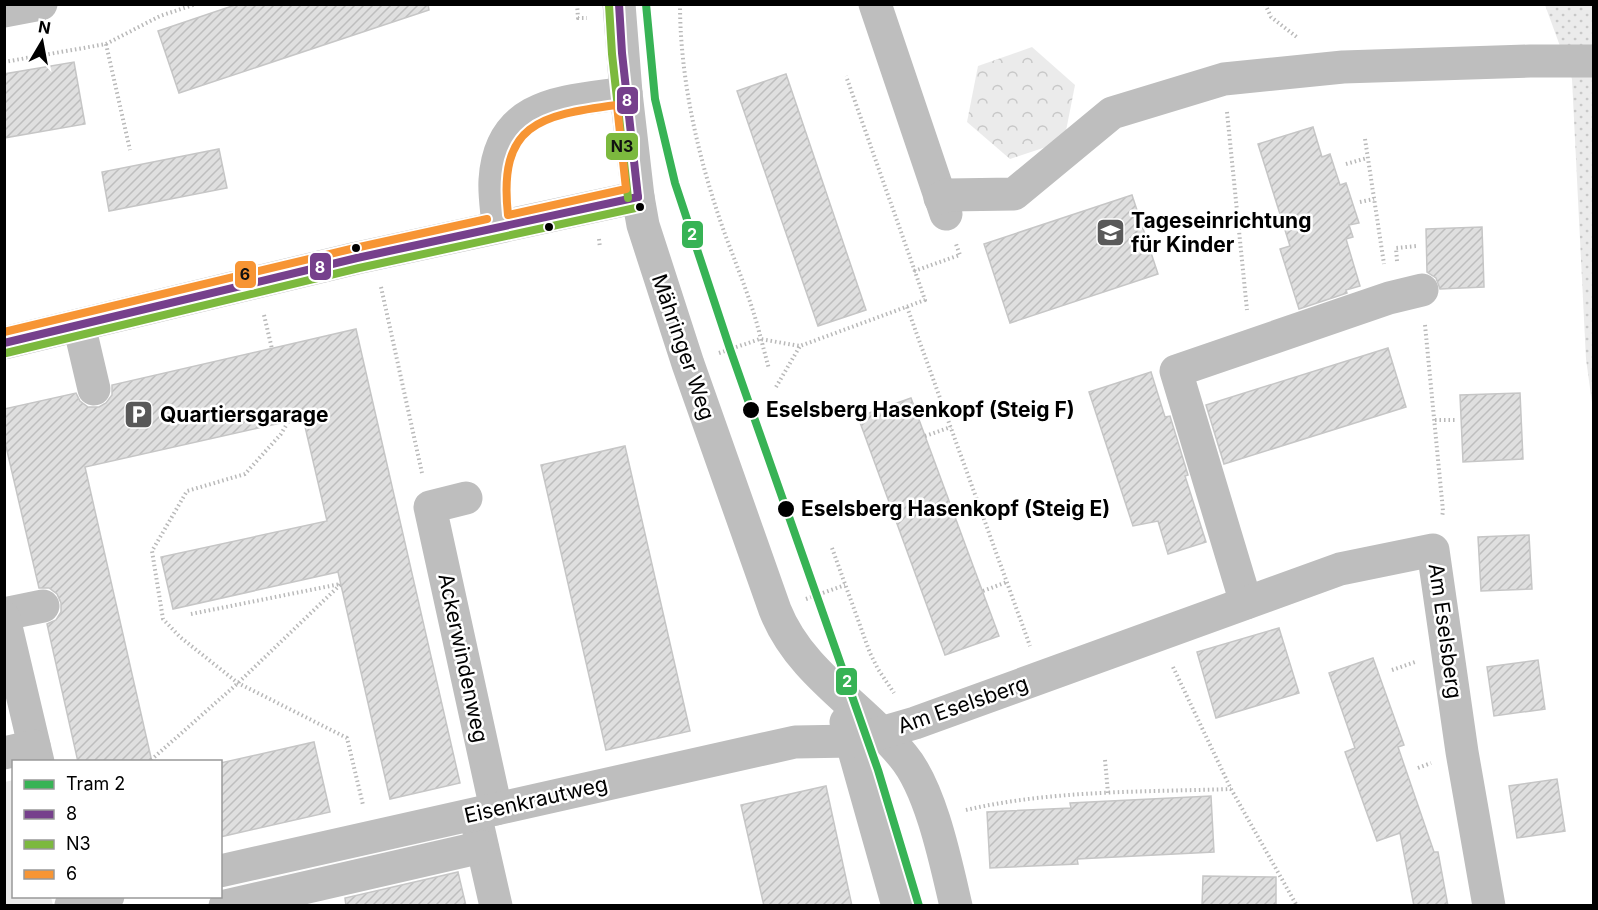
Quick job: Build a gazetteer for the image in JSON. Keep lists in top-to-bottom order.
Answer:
{
  "streets": {
    "street": [
      "Mähringer Weg",
      "Am Eselsberg",
      "Ackerwindenweg",
      "Eisenkrautweg"
    ]
  },
  "crossings": [
    ["Mähringer Weg", "Am Eselsberg"],
    ["Mähringer Weg", "Eisenkrautweg"],
    ["Am Eselsberg", "Eisenkrautweg"],
    ["Ackerwindenweg", "Eisenkrautweg"]
  ],
  "places": {
    "school or university": ["Tageseinrichtung für Kinder"],
    "other": ["Eselsberg Hasenkopf (Steig F)", "Eselsberg Hasenkopf (Steig E)"],
    "parking": ["Quartiersgarage"]
  },
  "lines": [
    "tram line 2",
    "transit line 8",
    "transit line N3",
    "transit line 6"
  ],
  "legend": [
    "Tram 2",
    "8",
    "N3",
    "6"
  ],
  "north": "top"
}
